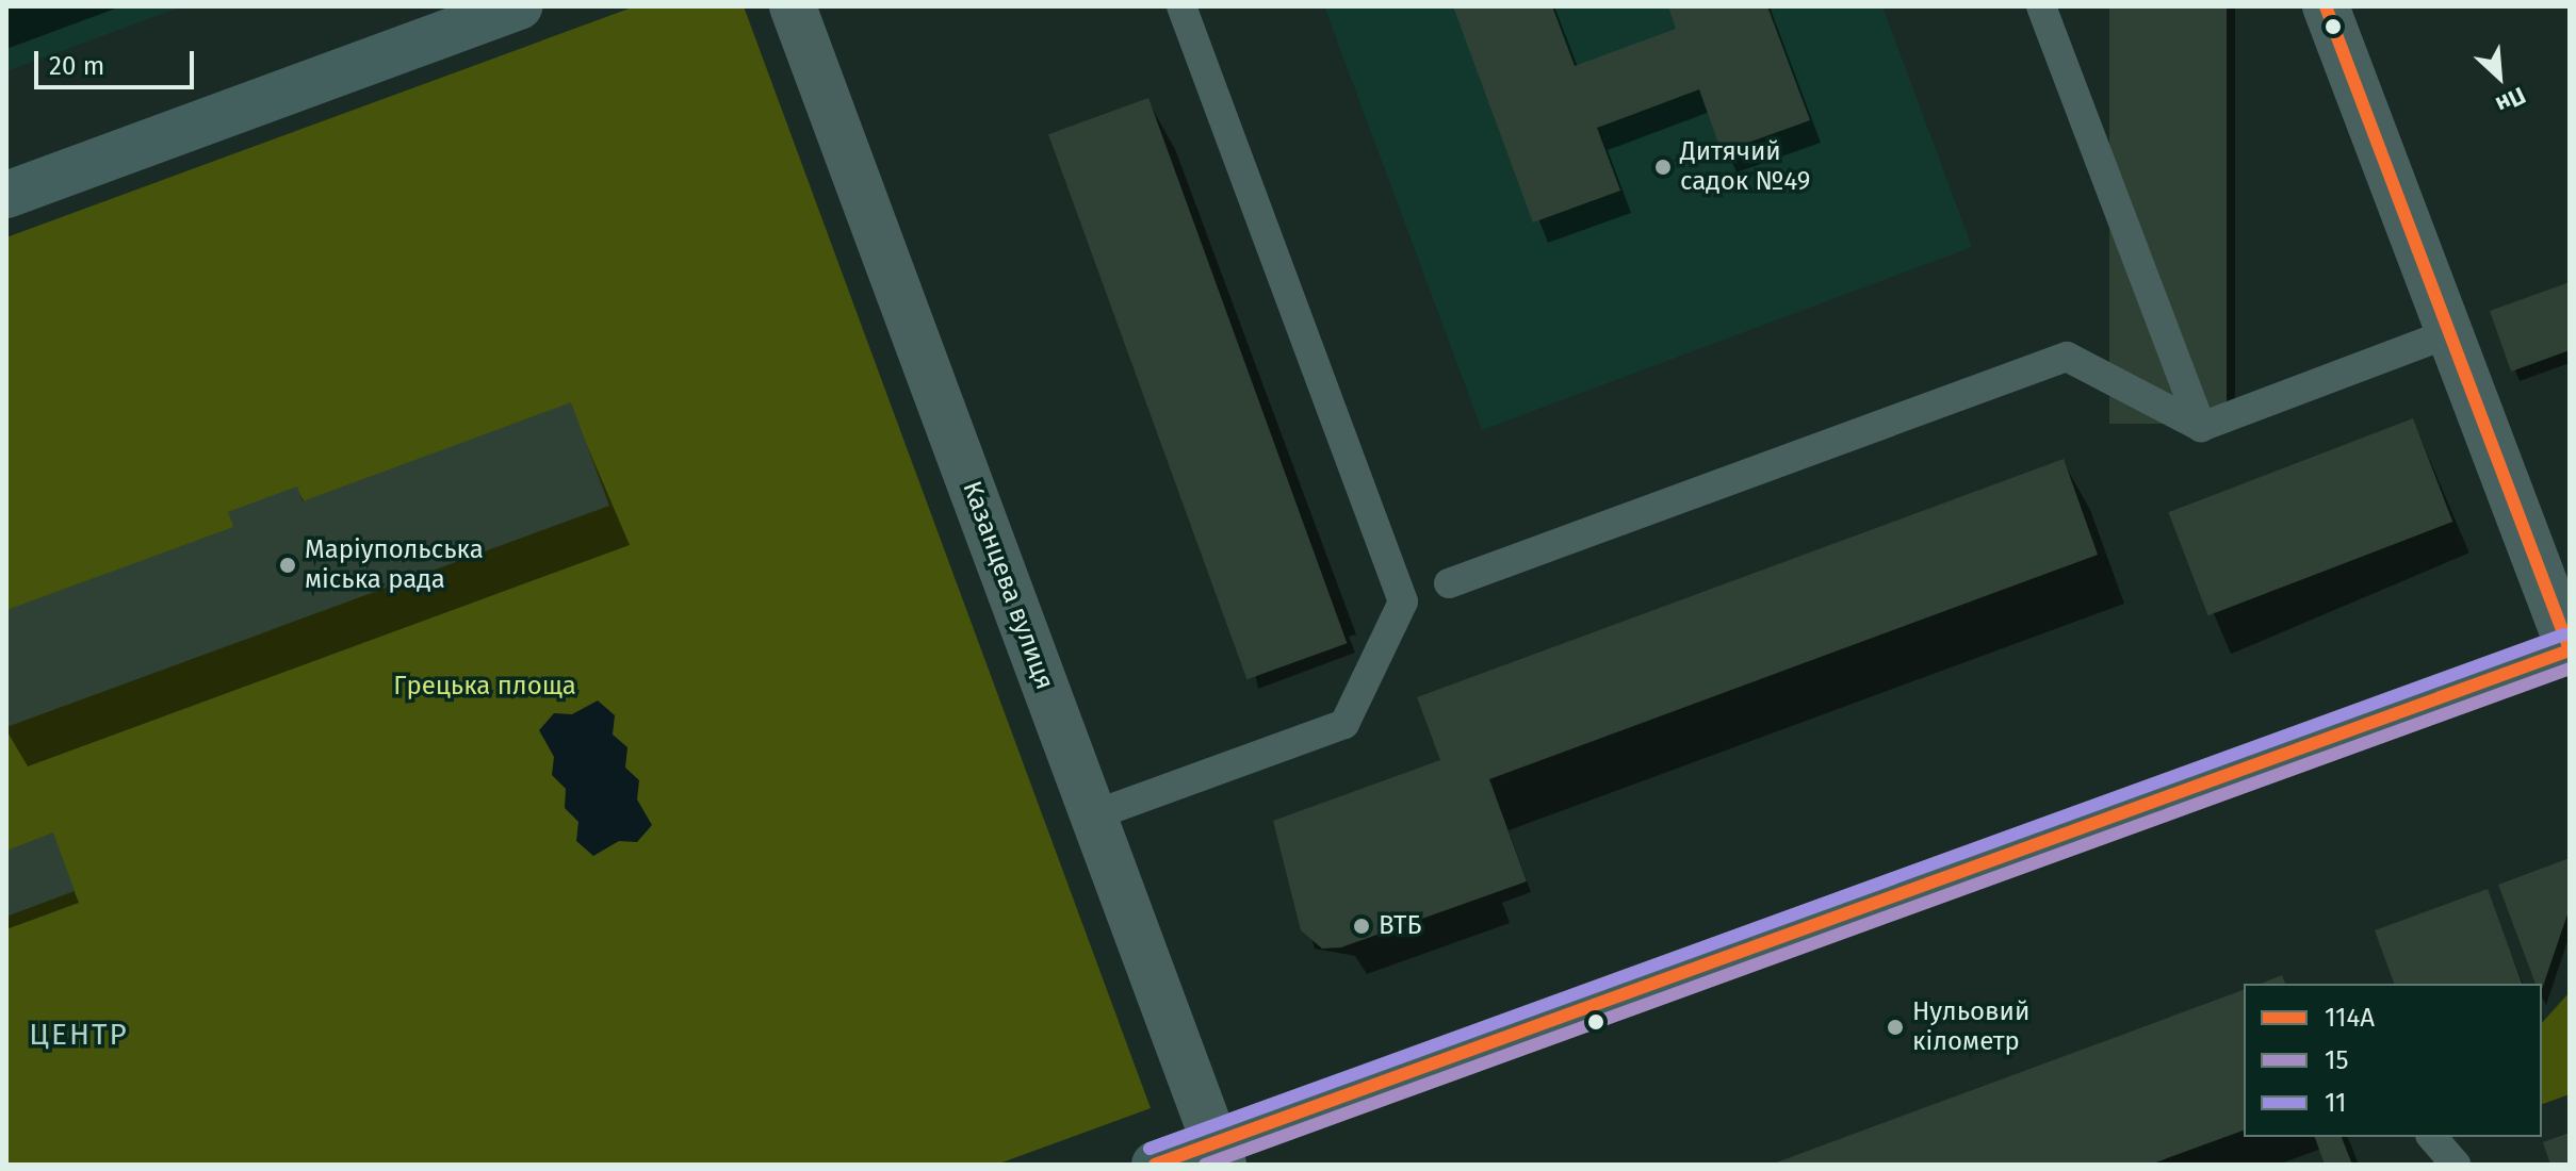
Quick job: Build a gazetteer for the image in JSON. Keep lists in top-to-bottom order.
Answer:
{
  "streets": {
    "street": ["Казанцева вулиця"]
  },
  "districts": ["ЦЕНТР"],
  "parks": ["Грецька площа"],
  "places": [
    "Дитячий садок №49",
    "Маріупольська міська рада",
    "ВТБ",
    "Нульовий кілометр"
  ],
  "lines": ["transit line 114А", "transit line 11", "transit line 15"],
  "legend": ["114А", "15", "11"],
  "scale_bar": "20 m",
  "north": "bottom right"
}
